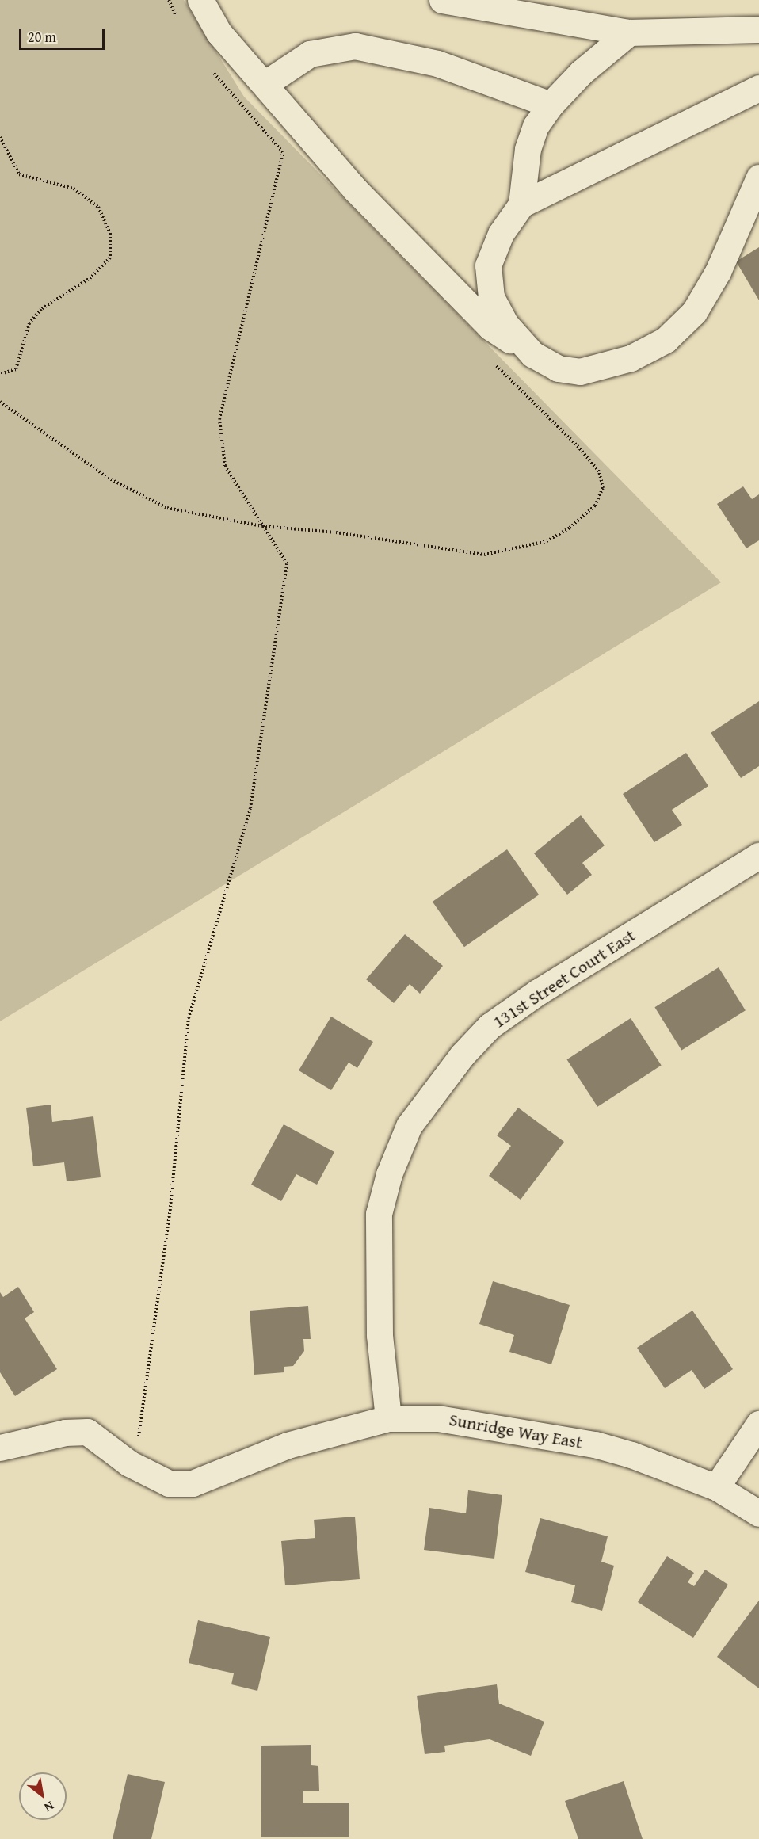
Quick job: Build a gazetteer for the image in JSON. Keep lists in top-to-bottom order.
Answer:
{
  "streets": {
    "street": ["131st Street Court East", "Sunridge Way East"]
  },
  "crossings": [
    ["131st Street Court East", "Sunridge Way East"]
  ],
  "scale_bar": "20 m",
  "north": "bottom right"
}
